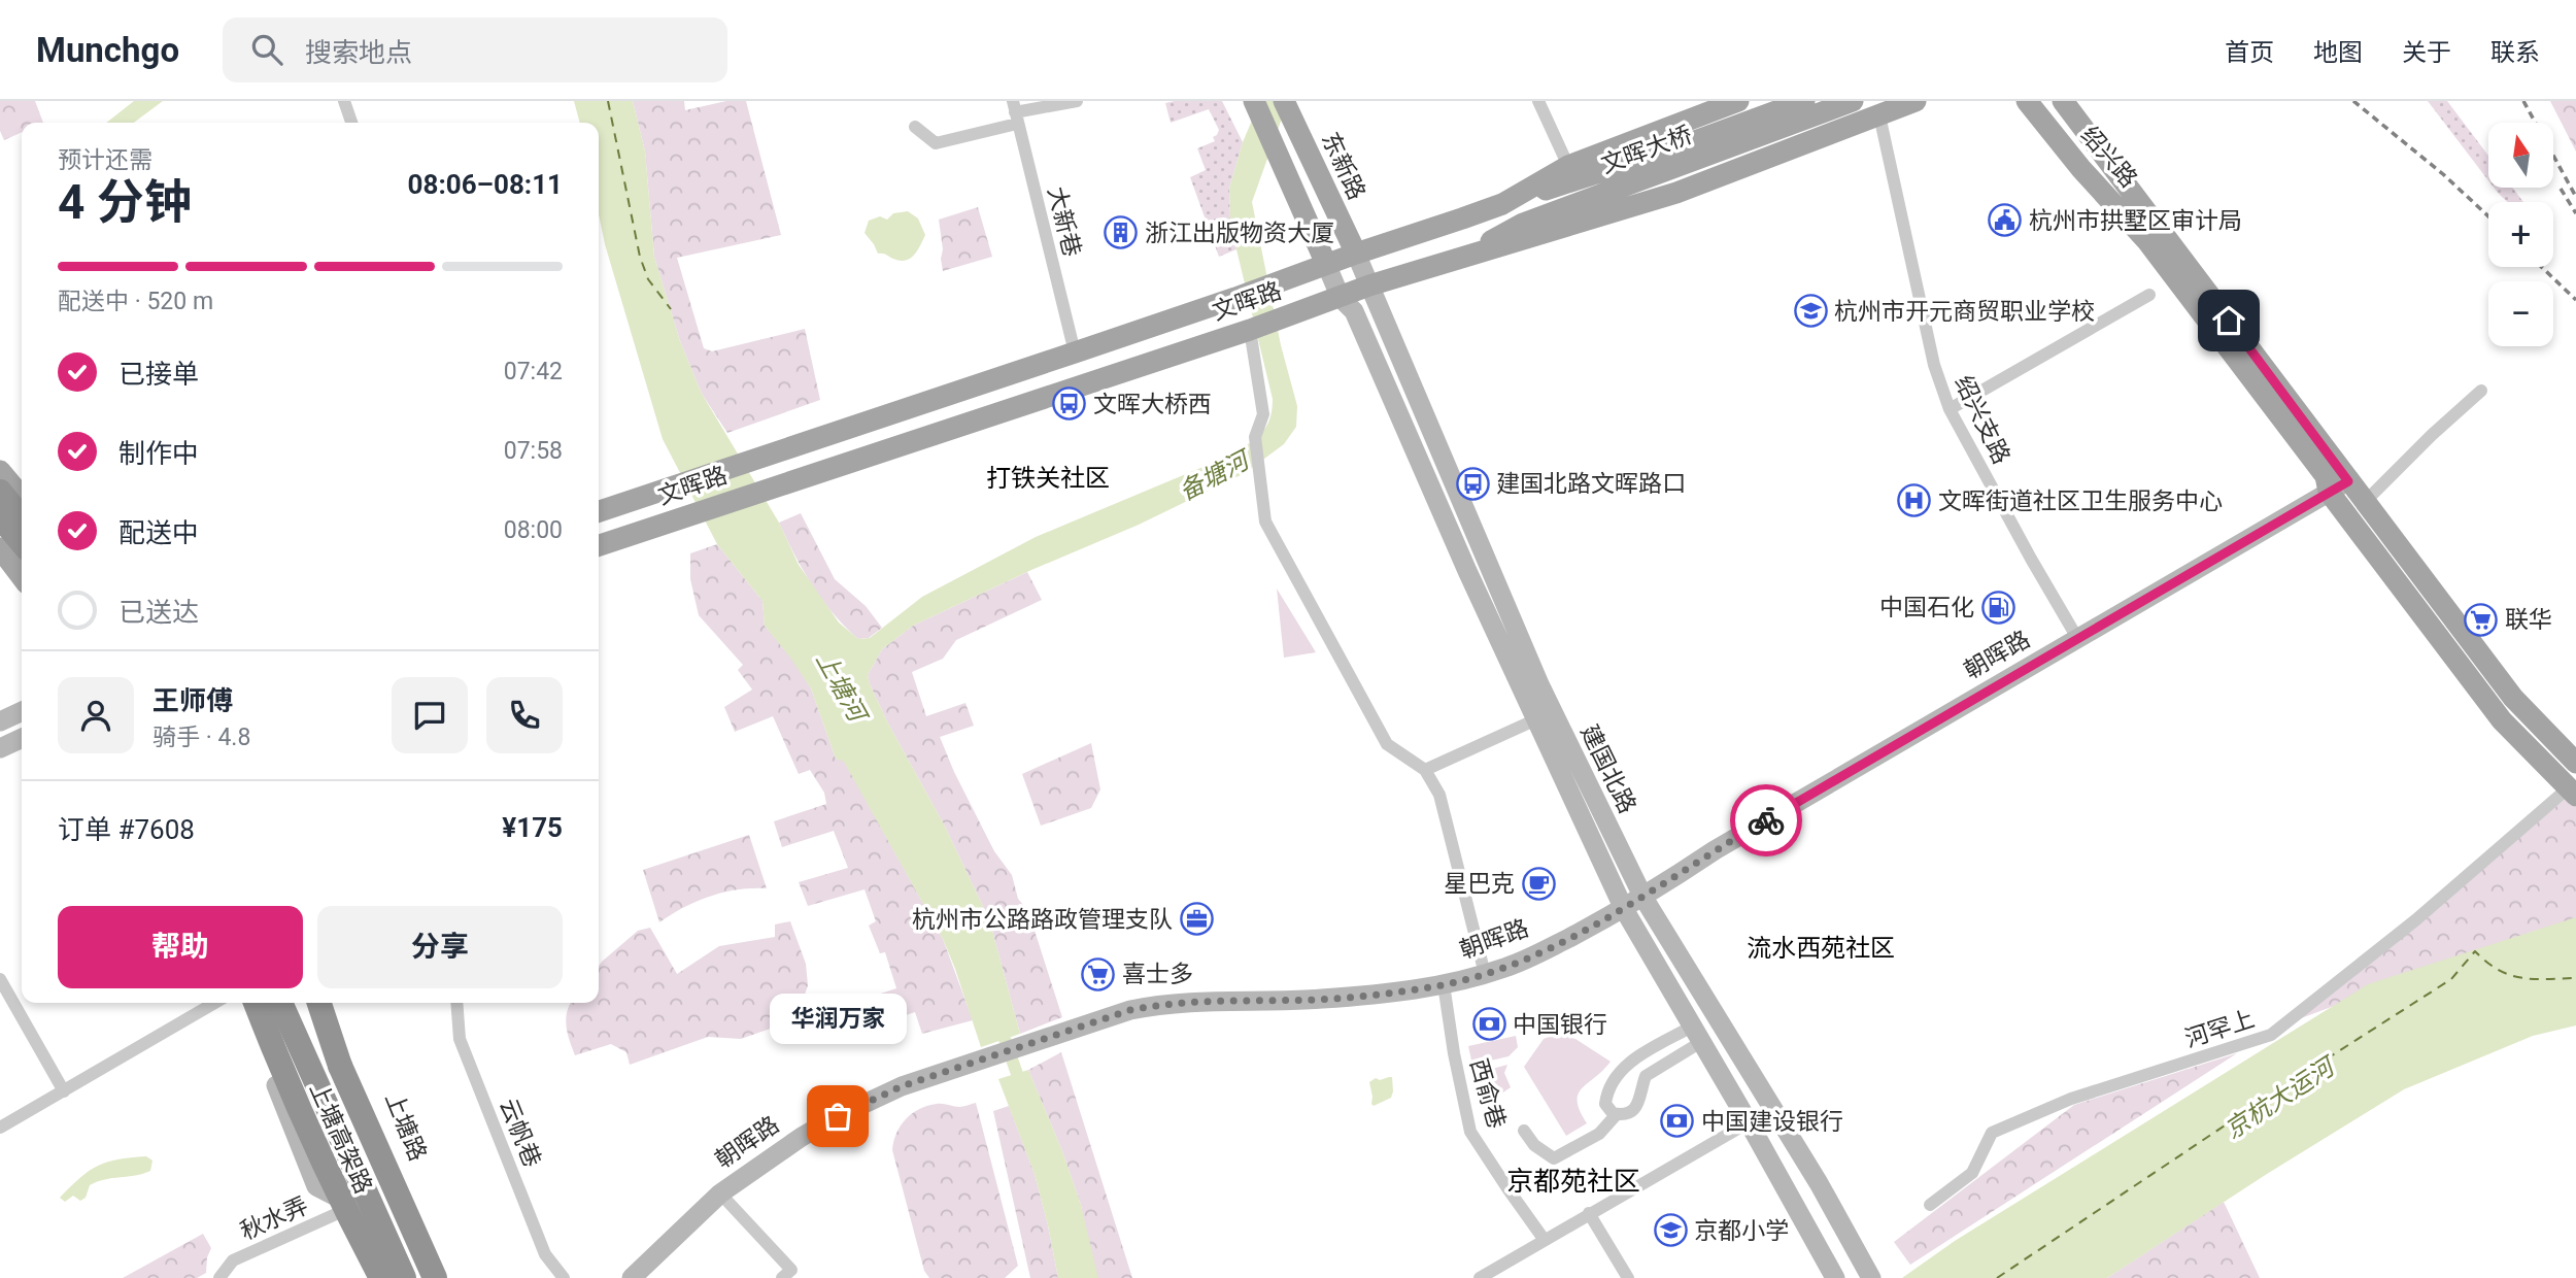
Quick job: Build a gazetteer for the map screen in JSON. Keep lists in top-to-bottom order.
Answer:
{
  "streets": {
    "highway": ["上塘高架路"],
    "main road": [
      "文晖大桥",
      "绍兴路",
      "东新路",
      "文晖路",
      "朝晖路",
      "建国北路",
      "上塘路"
    ],
    "street": [
      "大新巷",
      "绍兴支路",
      "河罕上",
      "西俞巷",
      "云帆巷",
      "秋水弄"
    ]
  },
  "crossings": [
    ["文晖大桥", "文晖路"],
    ["绍兴路", "朝晖路"],
    ["东新路", "文晖路"],
    ["东新路", "建国北路"],
    ["大新巷", "文晖路"],
    ["文晖路", "绍兴支路"],
    ["文晖路", "建国北路"],
    ["绍兴支路", "朝晖路"],
    ["朝晖路", "建国北路"],
    ["朝晖路", "西俞巷"]
  ],
  "districts": ["打铁关社区", "流水西苑社区", "京都苑社区"],
  "water": ["备塘河", "上塘河", "京杭大运河"],
  "places": {
    "public building": ["杭州市拱墅区审计局"],
    "building": ["浙江出版物资大厦"],
    "school or university": ["杭州市开元商贸职业学校", "京都小学"],
    "bus stop": ["文晖大桥西", "建国北路文晖路口"],
    "hospital": ["文晖街道社区卫生服务中心"],
    "fuel station": ["中国石化"],
    "supermarket": ["联华", "喜士多"],
    "cafe": ["星巴克"],
    "office": ["杭州市公路路政管理支队"],
    "bank": ["中国银行", "中国建设银行"],
    "other": ["华润万家"]
  },
  "north": "top",
  "page": {
    "header": "Munchgo",
    "search": "搜索地点",
    "nav": [
      "首页",
      "地图",
      "关于",
      "联系"
    ],
    "map_buttons": ["+", "−"],
    "heading": ["4 分钟", "预计还需", "08:06–08:11"],
    "panel": [
      "王师傅",
      "骑手 · 4.8",
      "订单 #7608",
      "¥175"
    ],
    "bar": "配送中 · 520 m",
    "list": [
      ["已接单", "07:42"],
      ["制作中", "07:58"],
      ["配送中", "08:00"],
      "已送达"
    ],
    "buttons": ["帮助", "分享"],
    "bubble": "华润万家"
  }
}
